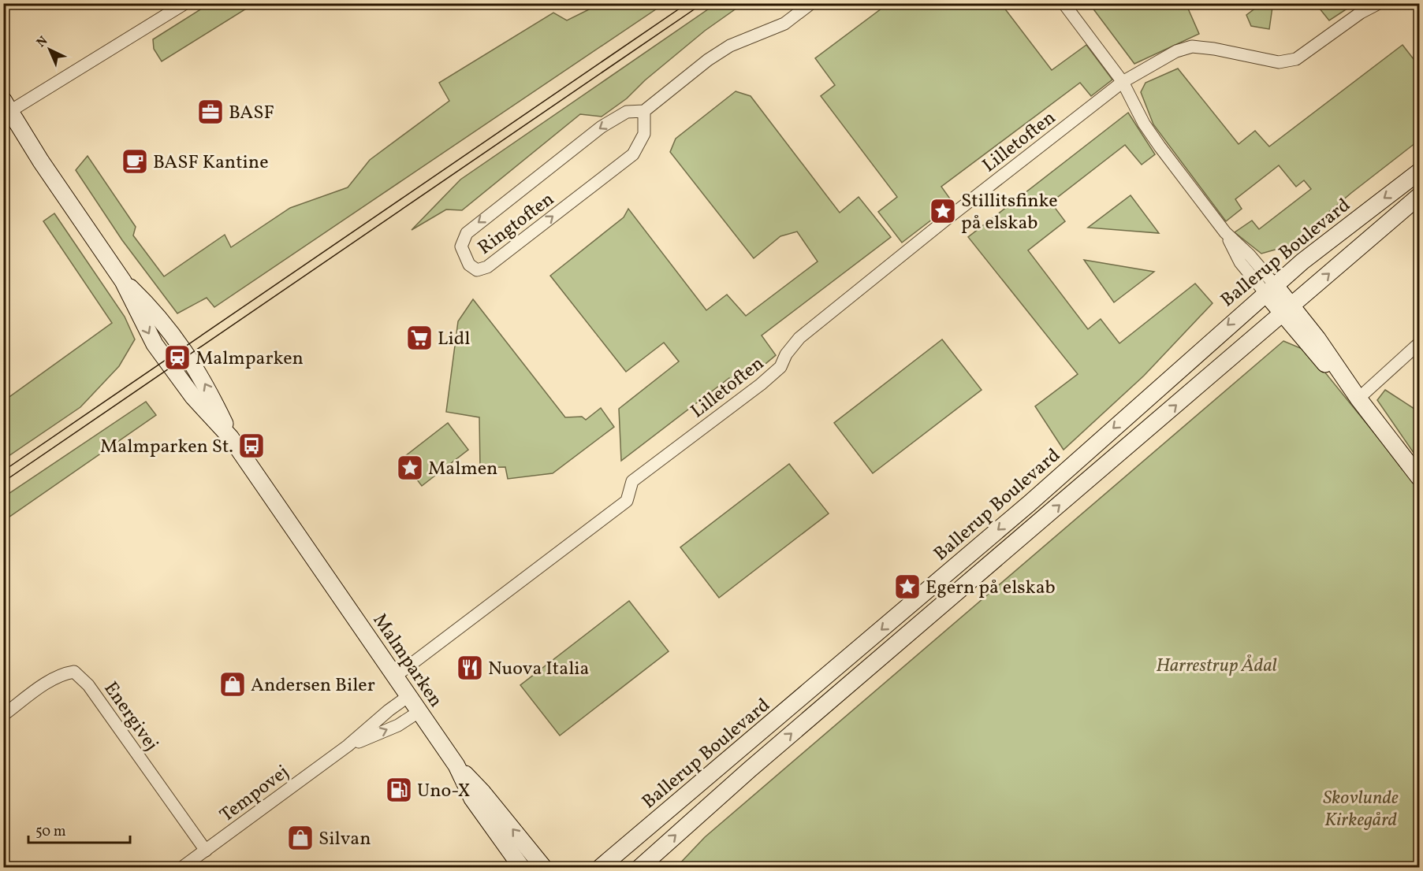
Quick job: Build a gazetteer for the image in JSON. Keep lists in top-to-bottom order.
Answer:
{
  "streets": {
    "street": [
      "Lilletoften",
      "Ringtoften",
      "Ballerup Boulevard",
      "Malmparken",
      "Energivej",
      "Tempovej"
    ]
  },
  "crossings": [
    ["Lilletoften", "Malmparken"],
    ["Malmparken", "Tempovej"],
    ["Energivej", "Tempovej"]
  ],
  "parks": ["Harrestrup Ådal", "Skovlunde Kirkegård"],
  "places": {
    "office": ["BASF"],
    "cafe": ["BASF Kantine"],
    "place": ["Stillitsfinke på elskab", "Malmen", "Egern på elskab"],
    "supermarket": ["Lidl"],
    "station": ["Malmparken"],
    "bus stop": ["Malmparken St."],
    "restaurant": ["Nuova Italia"],
    "shop": ["Andersen Biler", "Silvan"],
    "fuel station": ["Uno-X"]
  },
  "scale_bar": "50 m",
  "north": "top left"
}
